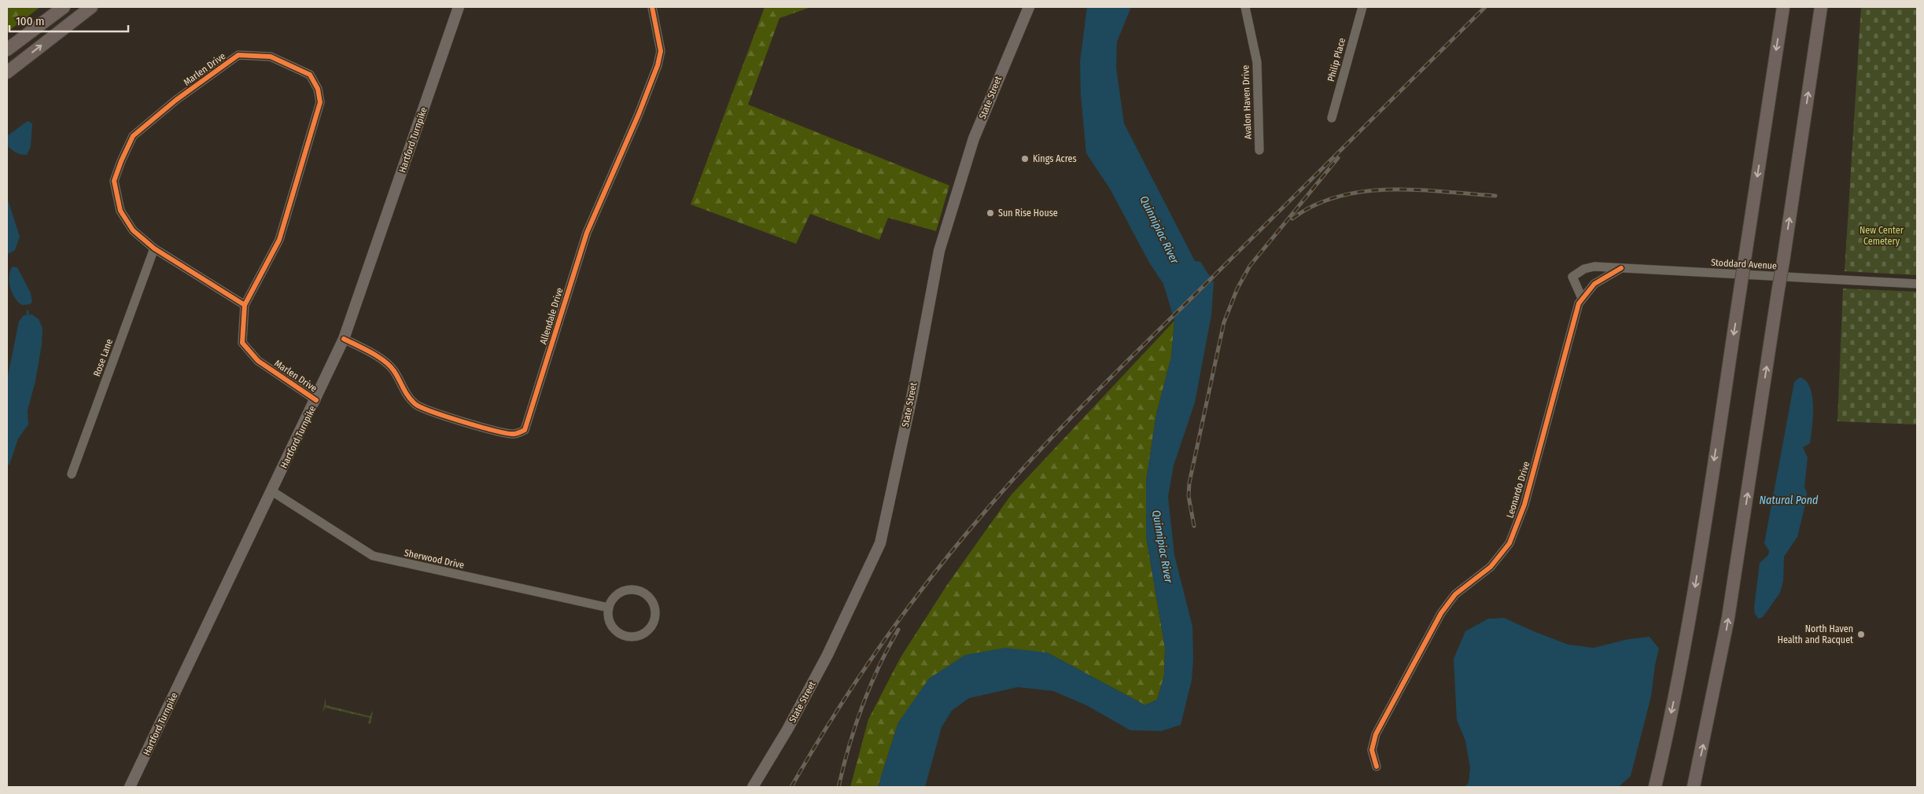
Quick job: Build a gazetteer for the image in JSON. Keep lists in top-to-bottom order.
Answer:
{
  "streets": {
    "main road": ["State Street", "Hartford Turnpike"],
    "street": [
      "Philip Place",
      "Marlen Drive",
      "Avalon Haven Drive",
      "Stoddard Avenue",
      "Allendale Drive",
      "Rose Lane",
      "Leonardo Drive",
      "Sherwood Drive"
    ]
  },
  "crossings": [
    ["Marlen Drive", "Hartford Turnpike"],
    ["Marlen Drive", "Rose Lane"],
    ["Hartford Turnpike", "Allendale Drive"],
    ["Hartford Turnpike", "Sherwood Drive"],
    ["Stoddard Avenue", "Leonardo Drive"]
  ],
  "water": ["Quinnipiac River", "Natural Pond"],
  "parks": ["New Center Cemetery"],
  "places": ["Kings Acres", "Sun Rise House", "North Haven Health and Racquet"],
  "scale_bar": "100 m"
}
